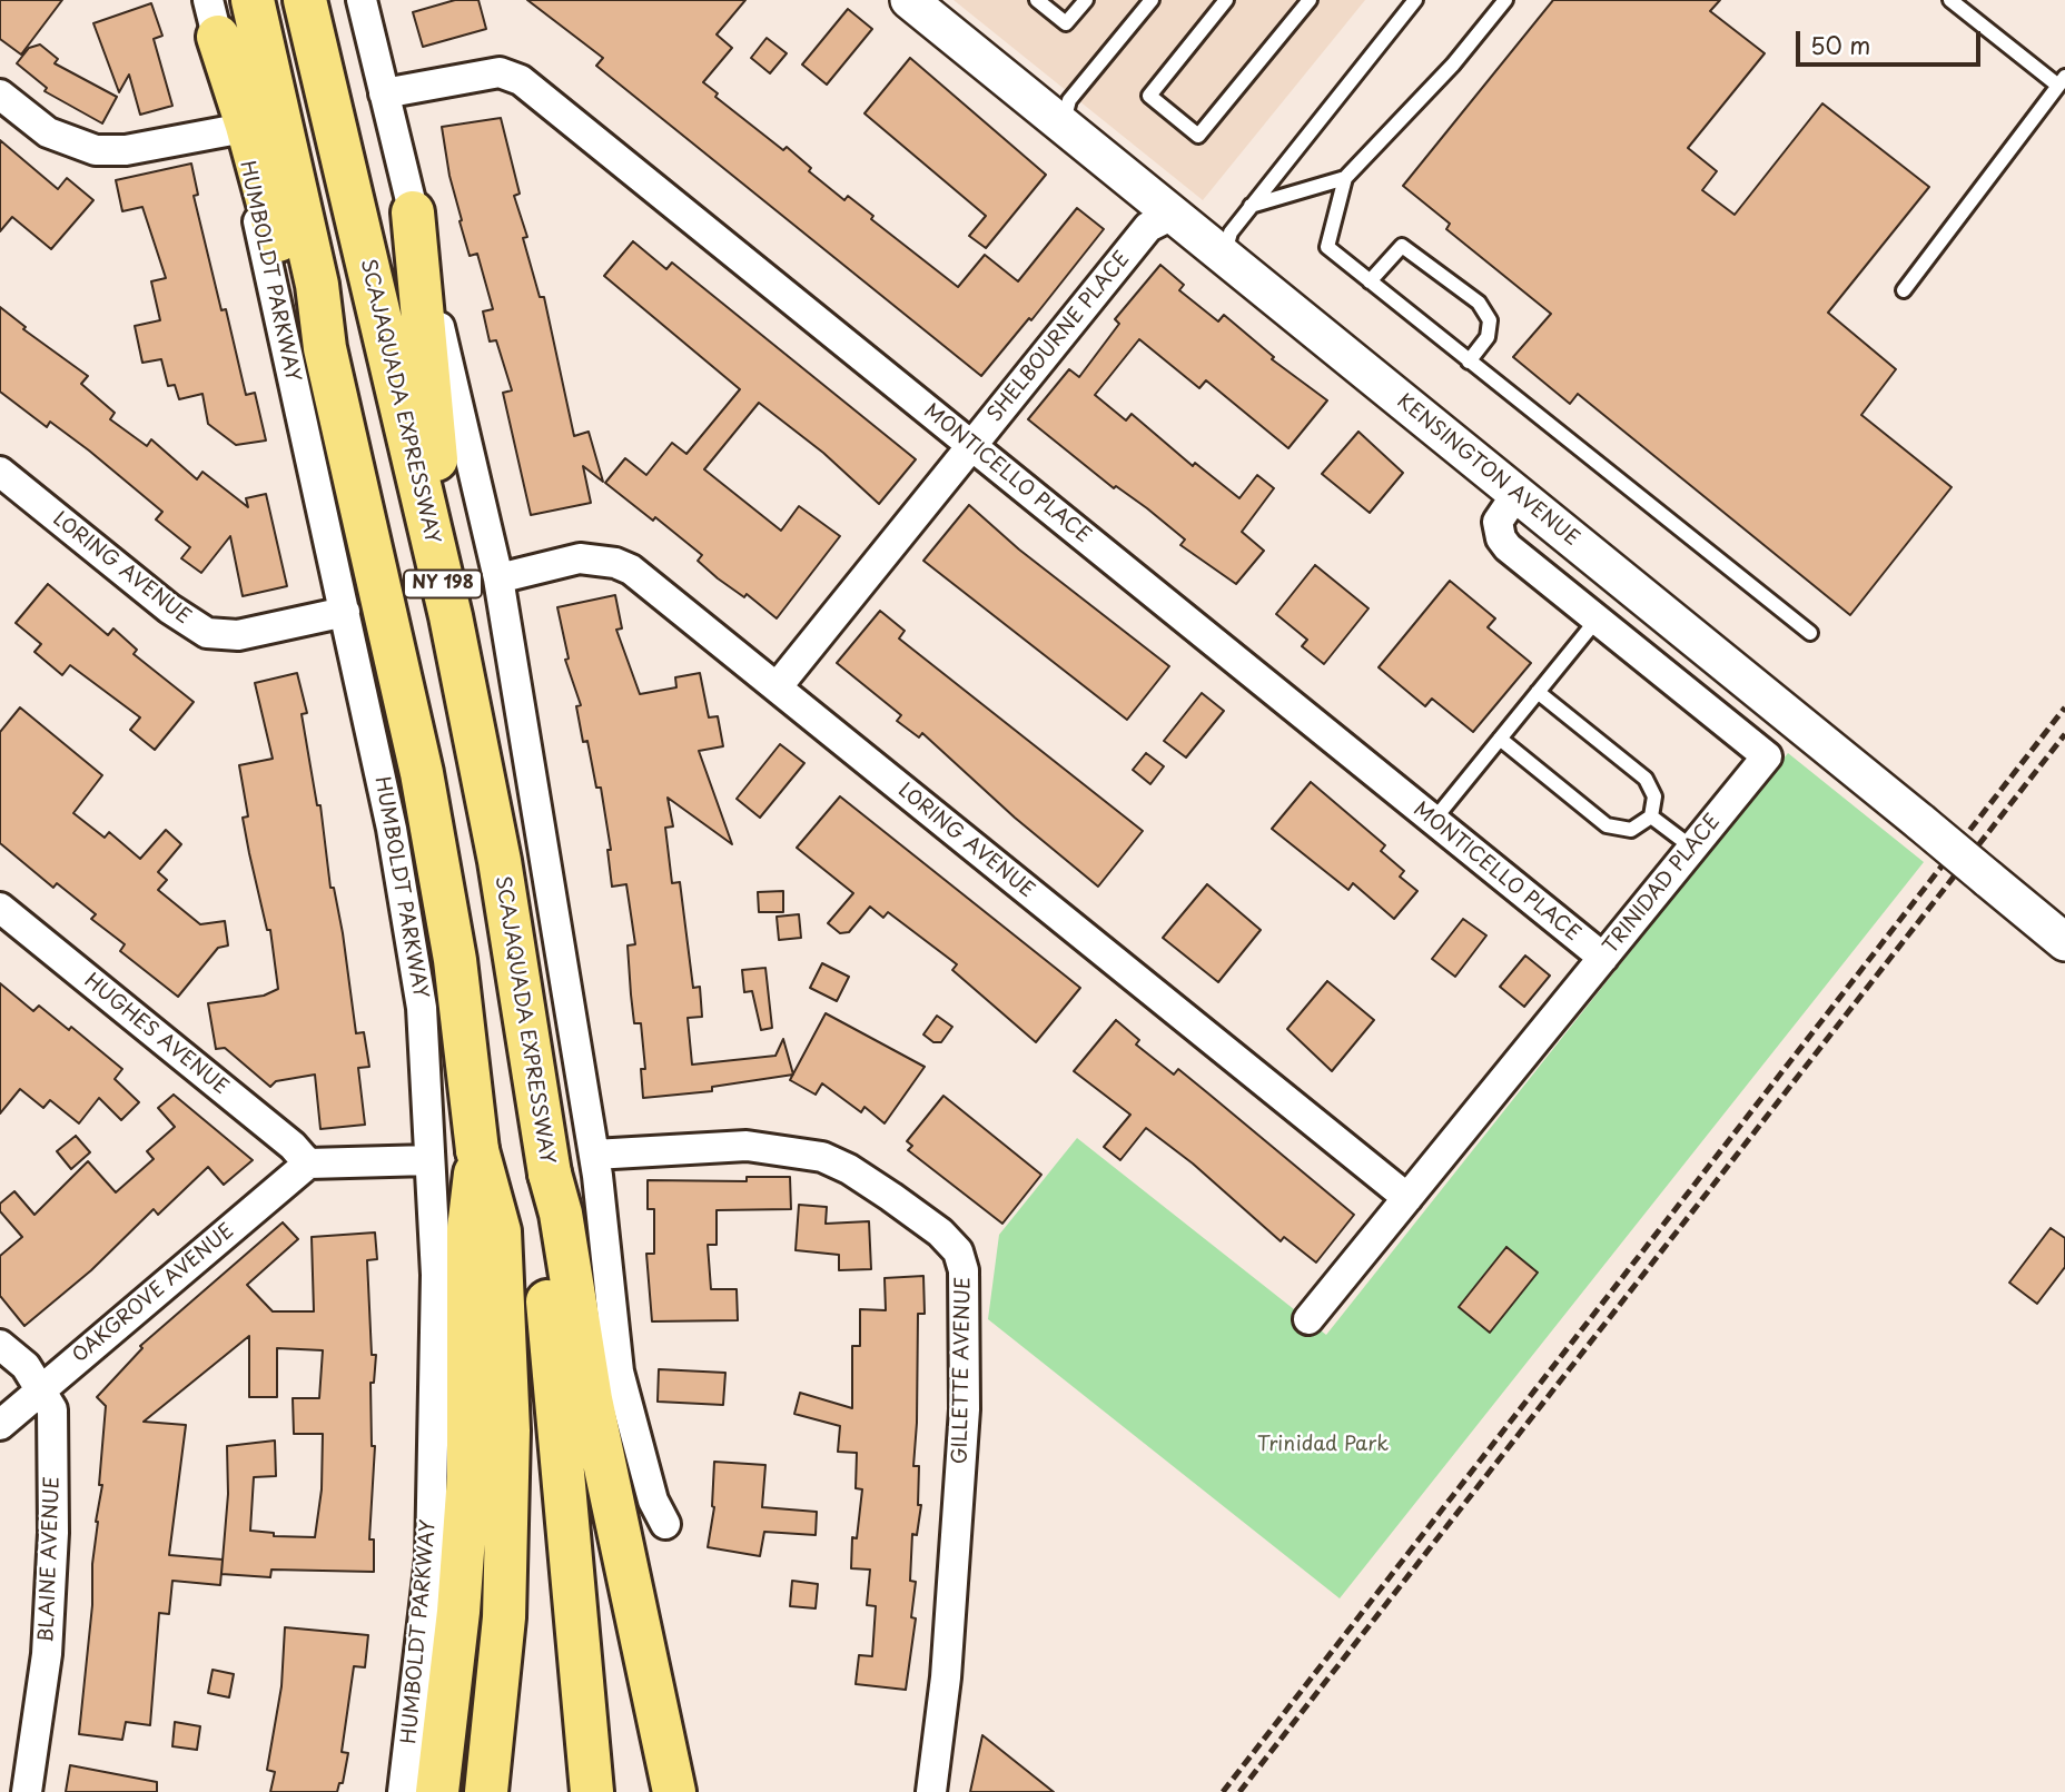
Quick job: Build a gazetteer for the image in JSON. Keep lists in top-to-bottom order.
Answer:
{
  "streets": {
    "highway": ["SCAJAQUADA EXPRESSWAY", "NY 198"],
    "street": [
      "HUMBOLDT PARKWAY",
      "SHELBOURNE PLACE",
      "KENSINGTON AVENUE",
      "MONTICELLO PLACE",
      "LORING AVENUE",
      "TRINIDAD PLACE",
      "HUGHES AVENUE",
      "OAKGROVE AVENUE",
      "GILLETTE AVENUE",
      "BLAINE AVENUE"
    ]
  },
  "crossings": [
    ["HUMBOLDT PARKWAY", "LORING AVENUE"],
    ["SHELBOURNE PLACE", "KENSINGTON AVENUE"],
    ["SHELBOURNE PLACE", "MONTICELLO PLACE"],
    ["SHELBOURNE PLACE", "LORING AVENUE"],
    ["KENSINGTON AVENUE", "TRINIDAD PLACE"],
    ["MONTICELLO PLACE", "TRINIDAD PLACE"],
    ["LORING AVENUE", "TRINIDAD PLACE"],
    ["HUGHES AVENUE", "OAKGROVE AVENUE"],
    ["OAKGROVE AVENUE", "BLAINE AVENUE"]
  ],
  "parks": ["Trinidad Park"],
  "scale_bar": "50 m"
}
